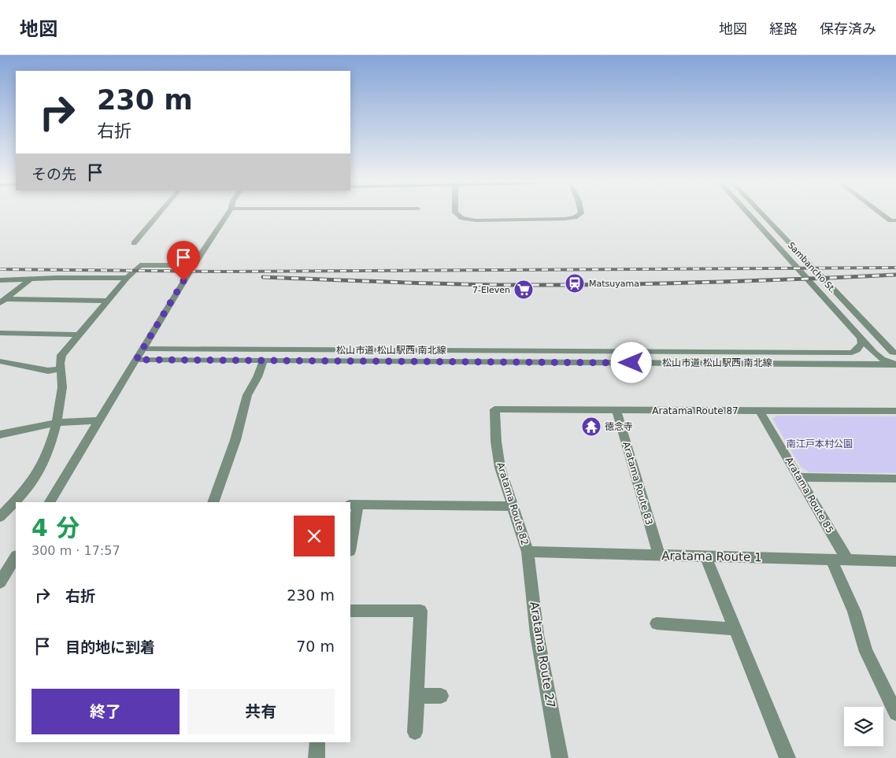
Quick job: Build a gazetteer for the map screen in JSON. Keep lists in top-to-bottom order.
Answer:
{
  "streets": {
    "street": [
      "Sambancho St.",
      "松山市道 松山駅西 南北線",
      "Aratama Route 87",
      "Aratama Route 83",
      "Aratama Route 85",
      "Aratama Route 82",
      "Aratama Route 1",
      "Aratama Route 27"
    ]
  },
  "crossings": [
    ["Sambancho St.", "松山市道 松山駅西 南北線"],
    ["Aratama Route 87", "Aratama Route 83"],
    ["Aratama Route 87", "Aratama Route 85"],
    ["Aratama Route 87", "Aratama Route 82"],
    ["Aratama Route 83", "Aratama Route 1"],
    ["Aratama Route 85", "Aratama Route 1"],
    ["Aratama Route 82", "Aratama Route 1"],
    ["Aratama Route 82", "Aratama Route 27"],
    ["Aratama Route 1", "Aratama Route 27"]
  ],
  "parks": ["南江戸本村公園"],
  "places": {
    "station": ["Matsuyama"],
    "supermarket": ["7-Eleven"],
    "temple": ["徳念寺"]
  },
  "page": {
    "header": "地図",
    "nav": ["地図", "経路", "保存済み"],
    "turn": ["230 m", "右折"],
    "then": "その先",
    "heading": ["4 分", "300 m · 17:57"],
    "list": [
      {
        "name": "右折",
        "value": "230 m"
      },
      {
        "name": "目的地に到着",
        "value": "70 m"
      }
    ],
    "buttons": ["終了", "共有"]
  }
}
